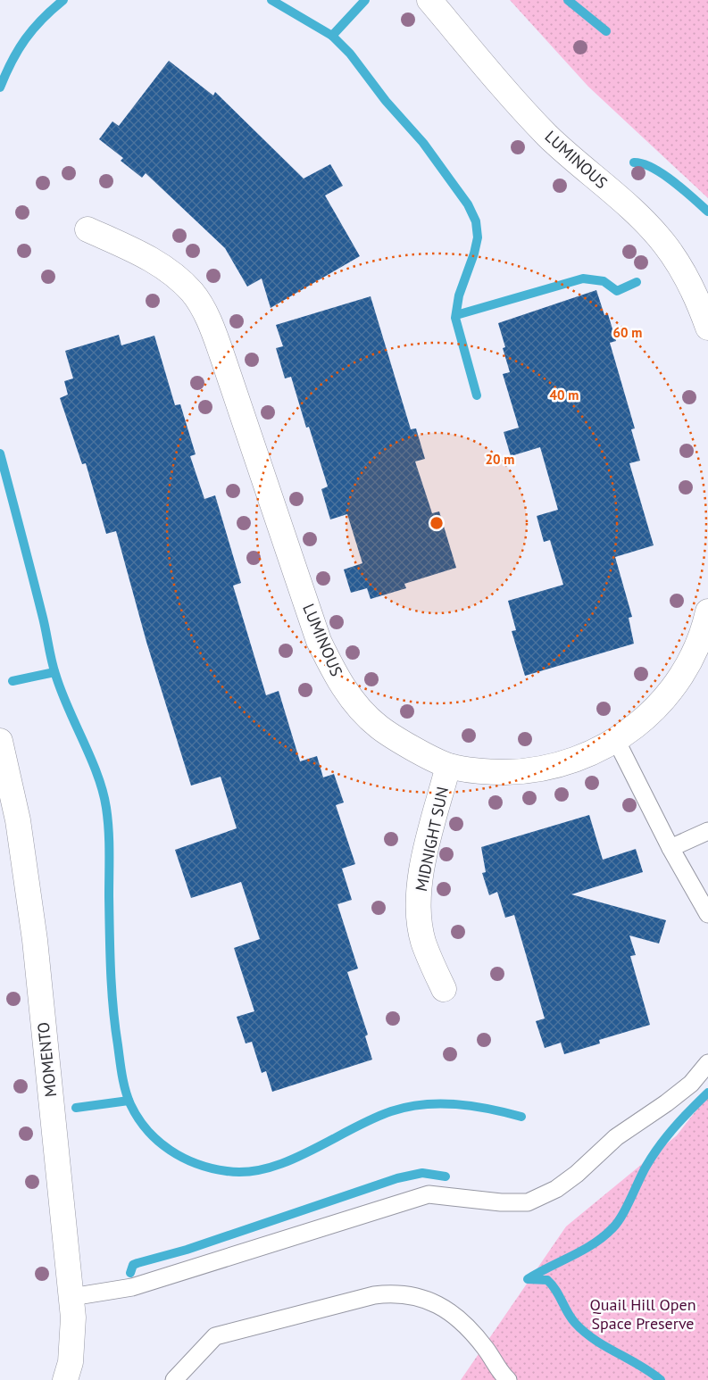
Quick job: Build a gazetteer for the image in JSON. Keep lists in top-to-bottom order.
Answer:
{
  "streets": {
    "street": ["LUMINOUS", "MIDNIGHT SUN", "MOMENTO"]
  },
  "crossings": [
    ["LUMINOUS", "MIDNIGHT SUN"]
  ],
  "parks": ["Quail Hill Open Space Preserve"],
  "rings": ["60 m", "40 m", "20 m"]
}
